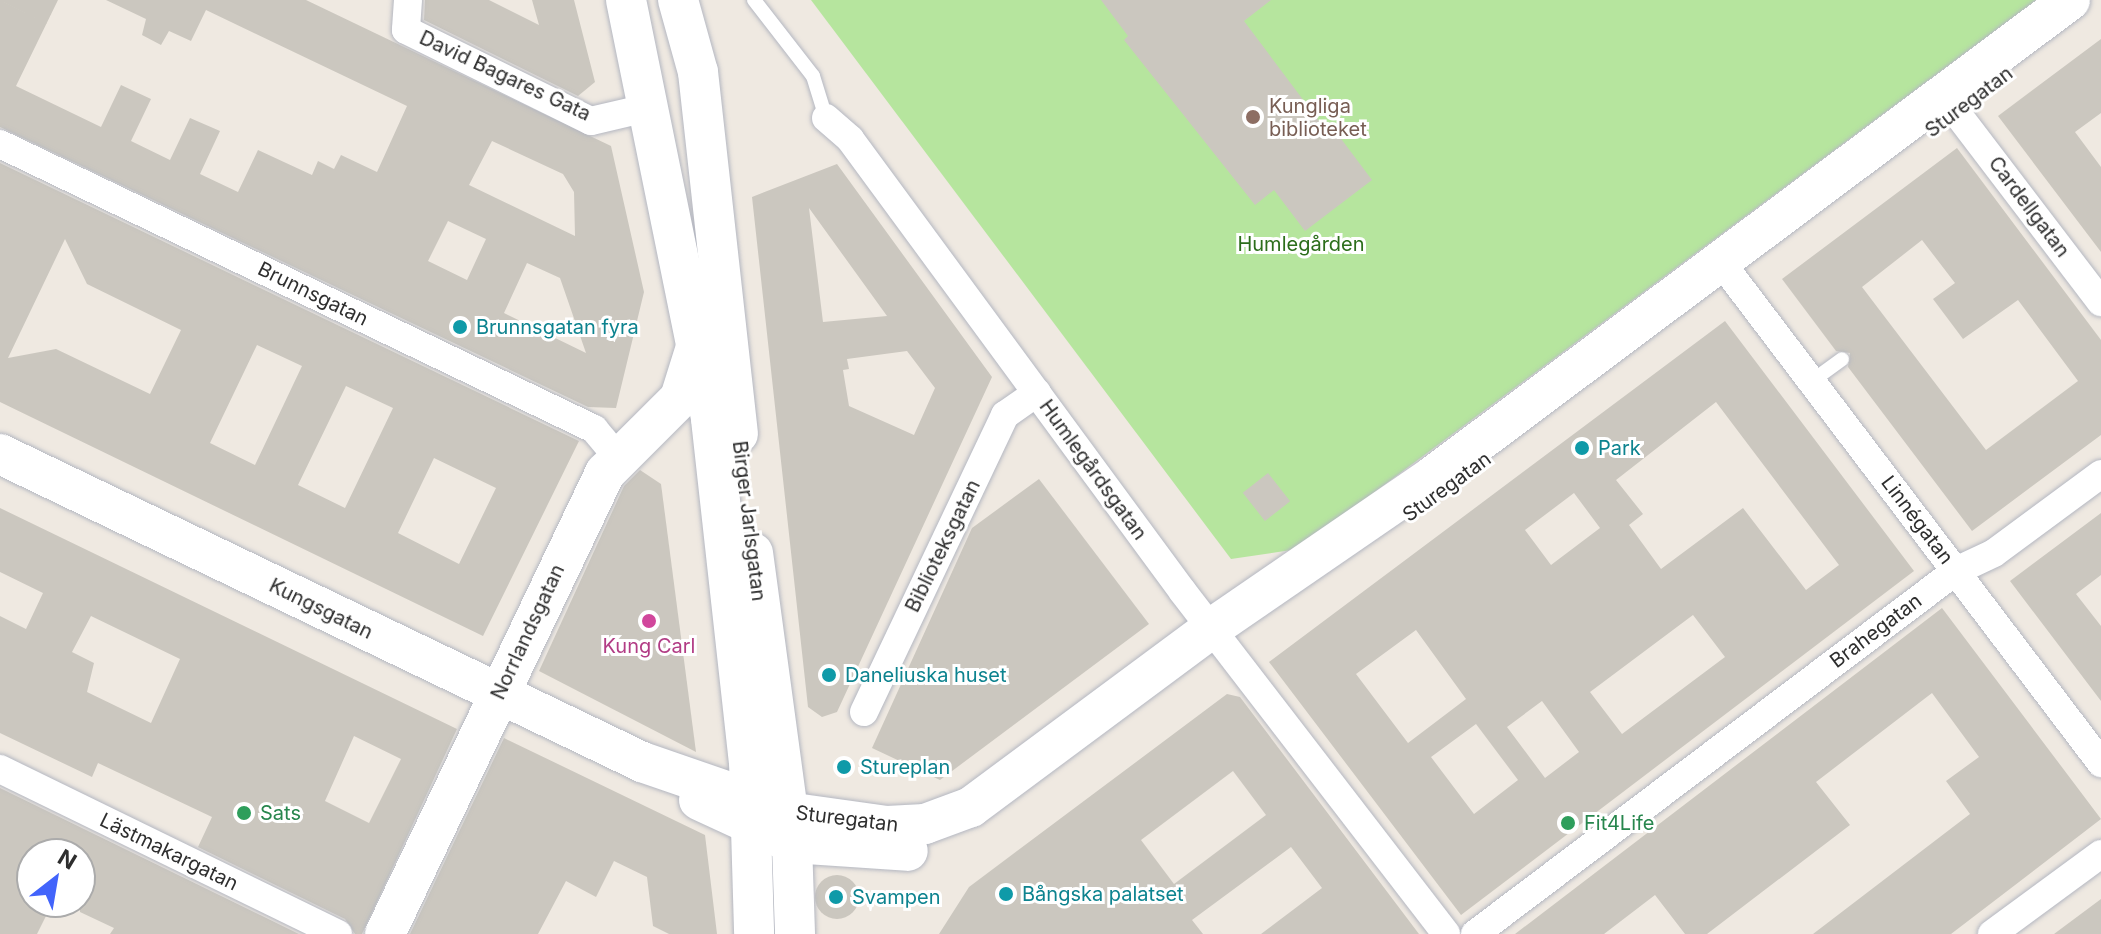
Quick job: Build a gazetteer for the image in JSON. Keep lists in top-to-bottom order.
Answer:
{
  "streets": {
    "street": [
      "David Bagares Gata",
      "Sturegatan",
      "Cardellgatan",
      "Brunnsgatan",
      "Humlegårdsgatan",
      "Linnégatan",
      "Birger Jarlsgatan",
      "Biblioteksgatan",
      "Kungsgatan",
      "Brahegatan",
      "Norrlandsgatan",
      "Lästmakargatan"
    ]
  },
  "crossings": [
    ["David Bagares Gata", "Birger Jarlsgatan"],
    ["Sturegatan", "Cardellgatan"],
    ["Sturegatan", "Humlegårdsgatan"],
    ["Sturegatan", "Linnégatan"],
    ["Sturegatan", "Birger Jarlsgatan"],
    ["Sturegatan", "Kungsgatan"],
    ["Brunnsgatan", "Norrlandsgatan"],
    ["Humlegårdsgatan", "Biblioteksgatan"],
    ["Linnégatan", "Brahegatan"],
    ["Birger Jarlsgatan", "Kungsgatan"],
    ["Birger Jarlsgatan", "Norrlandsgatan"],
    ["Kungsgatan", "Norrlandsgatan"]
  ],
  "parks": ["Humlegården"],
  "places": [
    "Kungliga biblioteket",
    "Brunnsgatan fyra",
    "Park",
    "Kung Carl",
    "Daneliuska huset",
    "Stureplan",
    "Sats",
    "Fit4Life",
    "Bångska palatset",
    "Svampen"
  ],
  "north": "top right"
}
